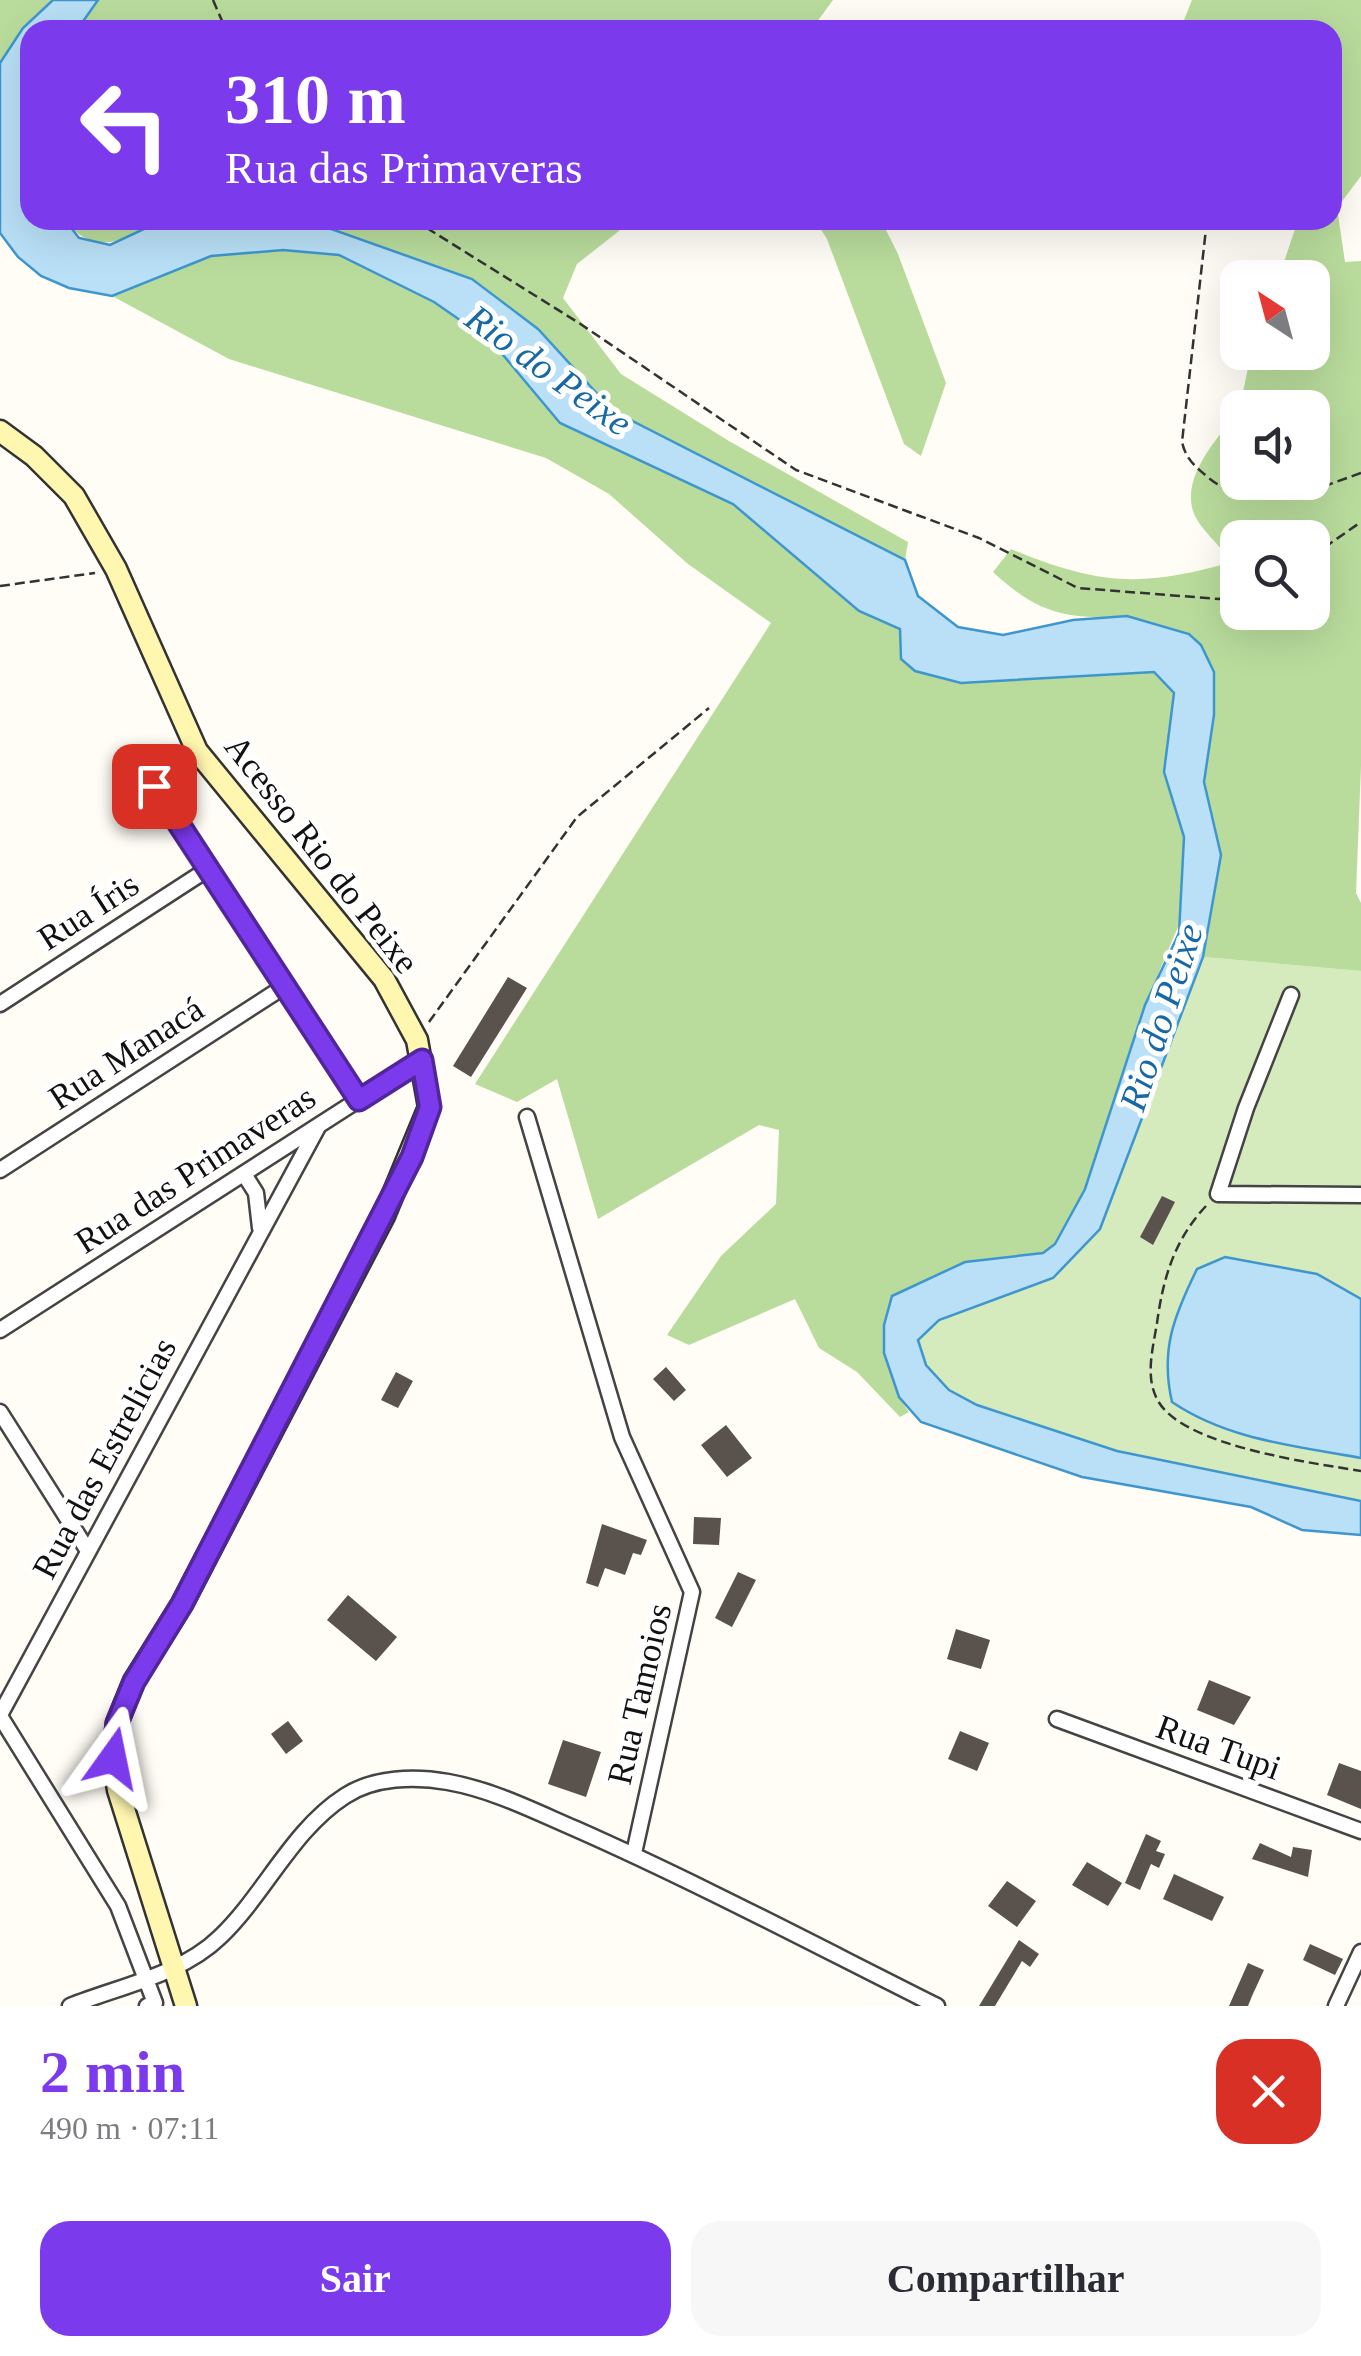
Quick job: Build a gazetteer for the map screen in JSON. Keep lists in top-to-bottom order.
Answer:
{
  "streets": {
    "street": [
      "Acesso Rio do Peixe",
      "Rua Íris",
      "Rua Manacá",
      "Rua das Primaveras",
      "Rua das Estrelicias",
      "Rua Tamoios",
      "Rua Tupi"
    ]
  },
  "crossings": [
    ["Acesso Rio do Peixe", "Rua das Primaveras"],
    ["Rua das Primaveras", "Rua das Estrelicias"]
  ],
  "water": ["Rio do Peixe"],
  "north": "top left",
  "page": {
    "turn": ["310 m", "Rua das Primaveras"],
    "heading": ["2 min", "490 m · 07:11"],
    "buttons": ["Sair", "Compartilhar"]
  }
}
